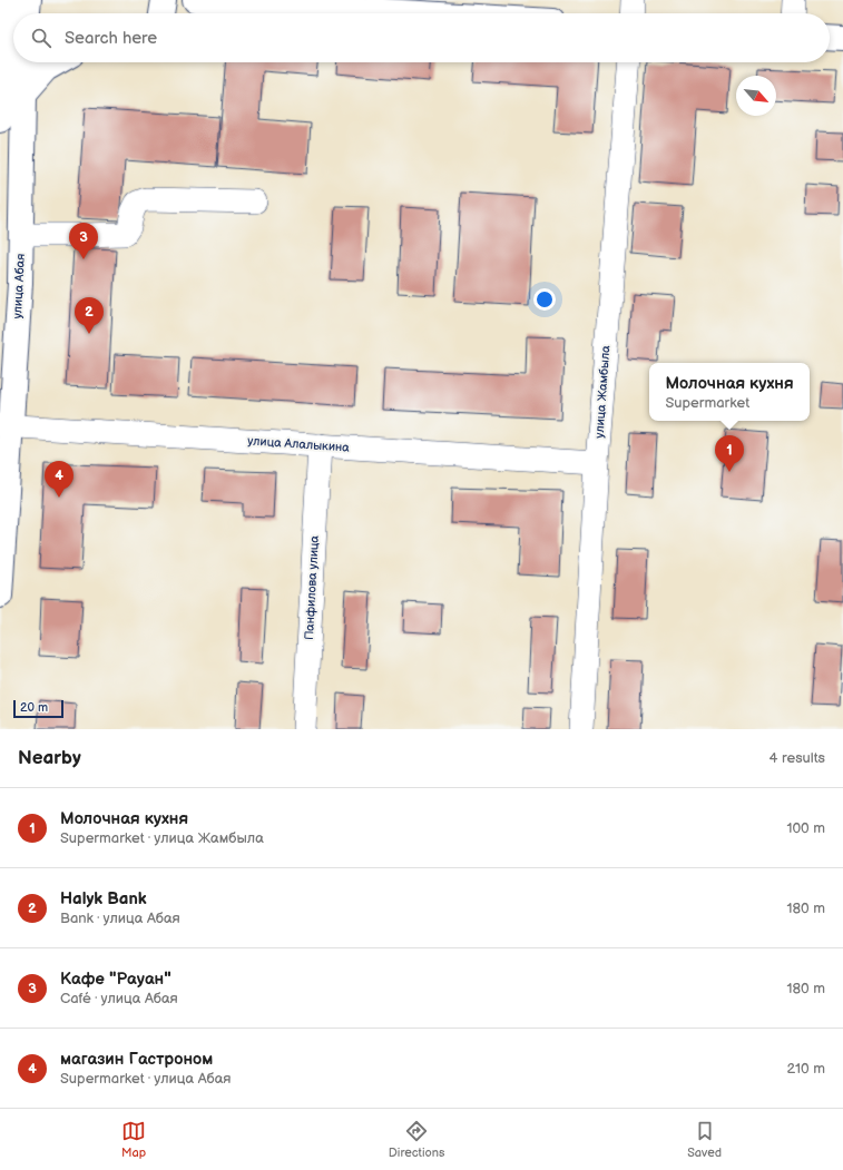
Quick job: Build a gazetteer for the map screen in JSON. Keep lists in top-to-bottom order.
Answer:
{
  "streets": {
    "main road": ["улица Абая"],
    "street": ["улица Жамбыла", "улица Алалыкина", "Панфилова улица"]
  },
  "crossings": [
    ["улица Абая", "улица Алалыкина"],
    ["улица Жамбыла", "улица Алалыкина"],
    ["улица Алалыкина", "Панфилова улица"]
  ],
  "scale_bar": "20 m",
  "north": "bottom right",
  "page": {
    "search": "Search here",
    "pins": [
      "3",
      "2",
      "1",
      "4"
    ],
    "popup": ["Молочная кухня", "Supermarket"],
    "scale": "20 m",
    "heading": ["Nearby", "4 results"],
    "list": [
      {
        "mark": "1",
        "name": "Молочная кухня",
        "note": "Supermarket · улица Жамбыла",
        "value": "100 m"
      },
      {
        "mark": "2",
        "name": "Halyk Bank",
        "note": "Bank · улица Абая",
        "value": "180 m"
      },
      {
        "mark": "3",
        "name": "Кафе \"Рауан\"",
        "note": "Café · улица Абая",
        "value": "180 m"
      },
      {
        "mark": "4",
        "name": "магазин Гастроном",
        "note": "Supermarket · улица Абая",
        "value": "210 m"
      }
    ],
    "nav": ["Map", "Directions", "Saved"]
  }
}
